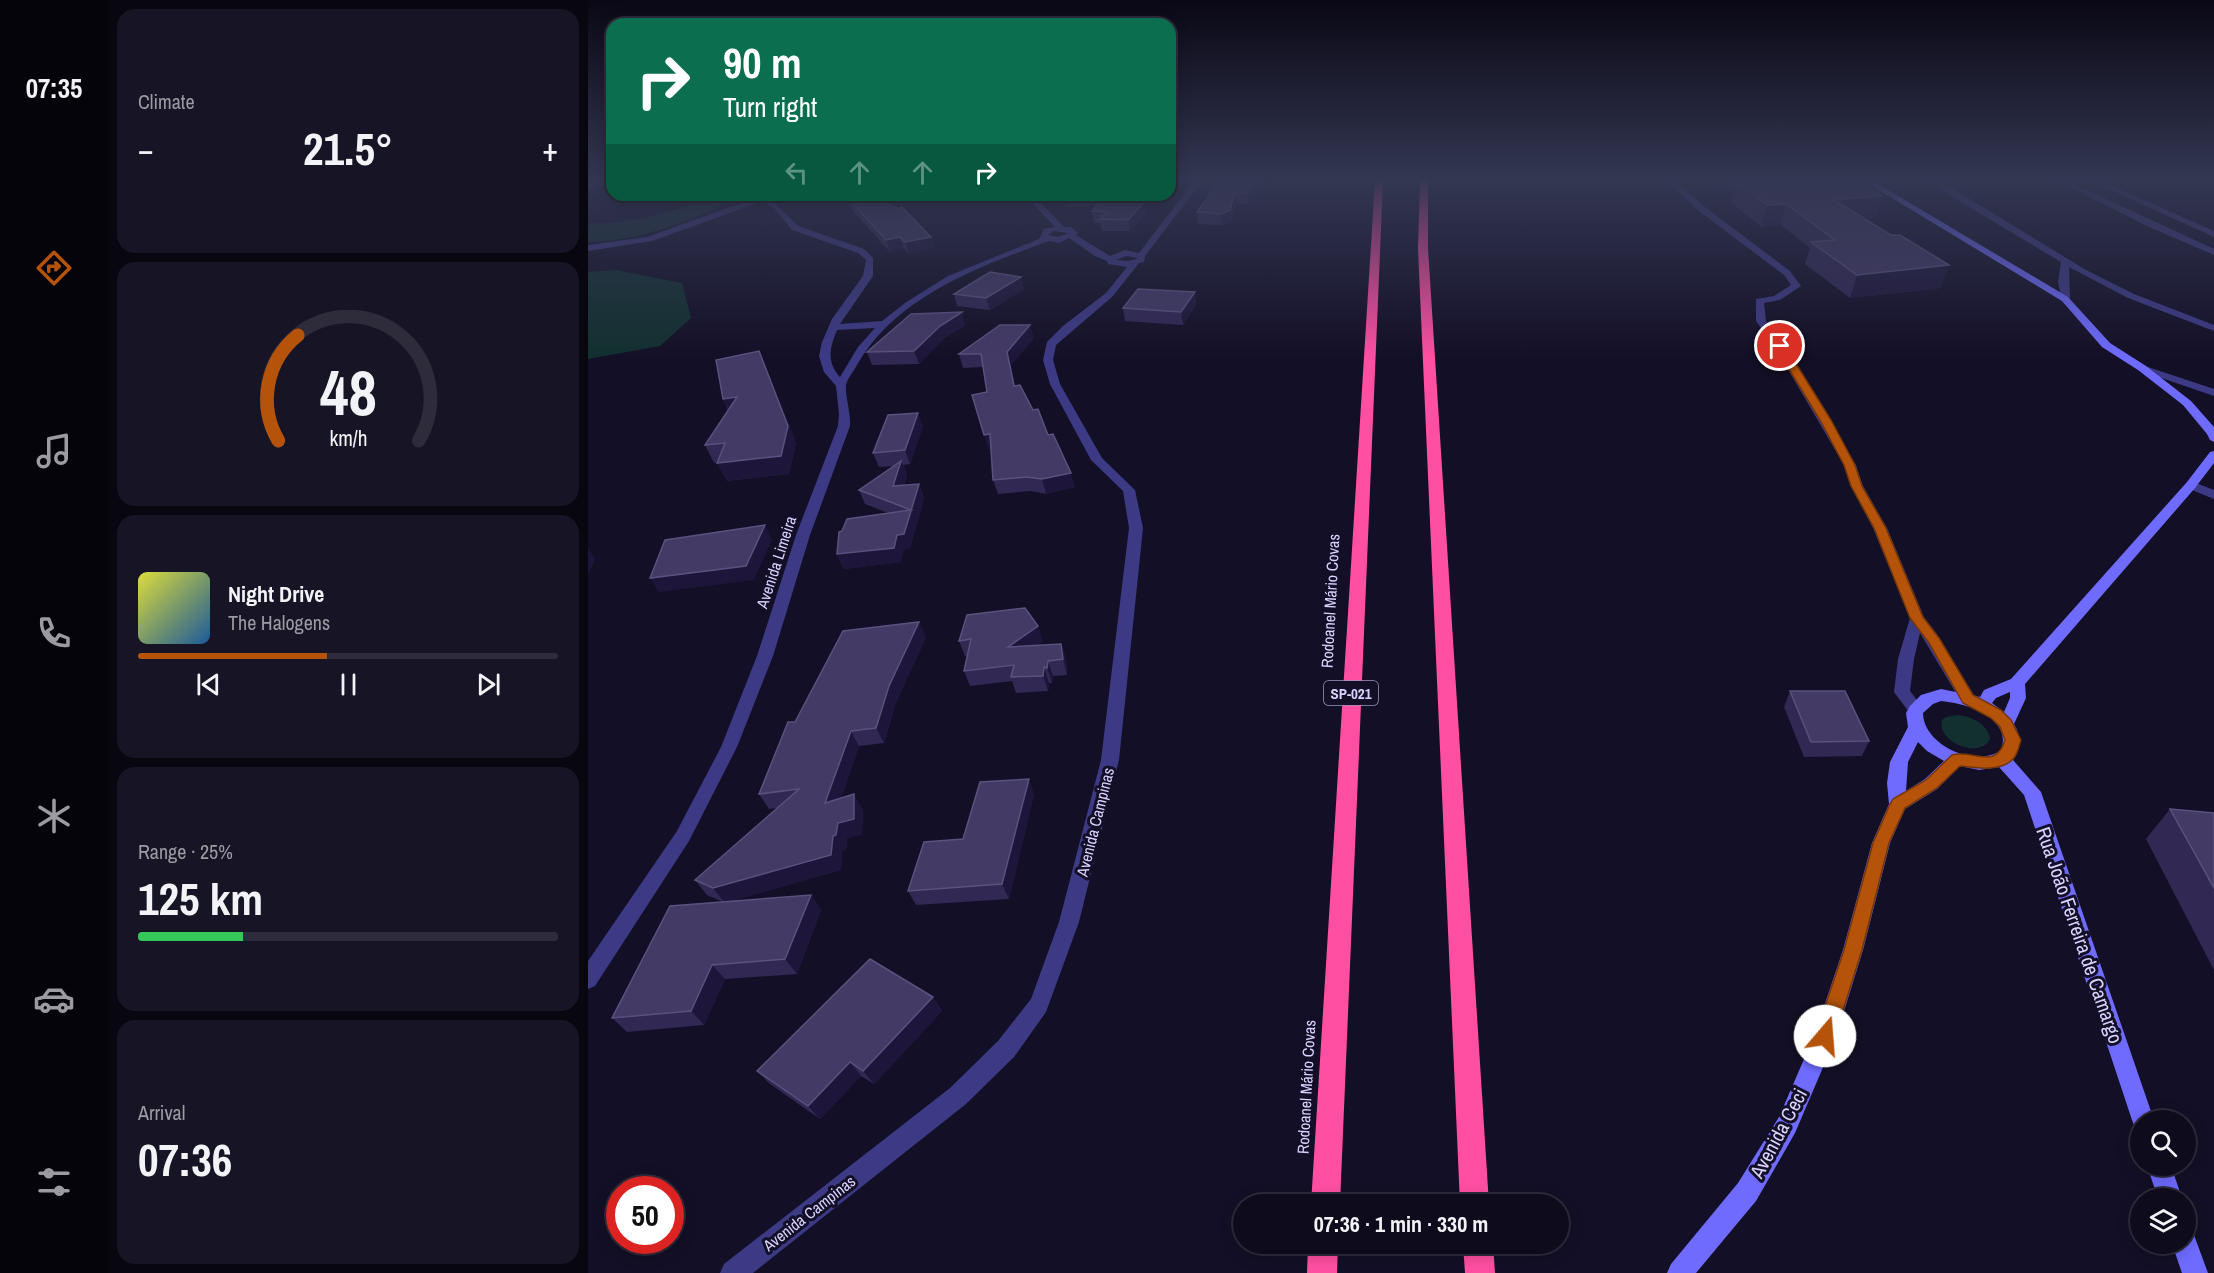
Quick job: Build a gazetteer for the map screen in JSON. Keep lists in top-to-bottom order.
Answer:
{
  "streets": {
    "highway": ["Rodoanel Mário Covas", "SP-021"],
    "main road": ["Rua João Ferreira de Camargo", "Avenida Ceci"],
    "street": ["Avenida Limeira", "Avenida Campinas"]
  },
  "crossings": [
    ["Rua João Ferreira de Camargo", "Avenida Ceci"]
  ],
  "page": {
    "tabs": "07:35",
    "tile": [
      "Climate",
      ["Range · 25%", "125 km"],
      ["Arrival", "07:36"]
    ],
    "turn": ["90 m", "Turn right"],
    "heat": ["−", "21.5°", "+"],
    "song": ["Night Drive", "The Halogens"],
    "limit": "50",
    "trip": "07:36 · 1 min · 330 m",
    "gauge": ["48", "km/h"]
  }
}
